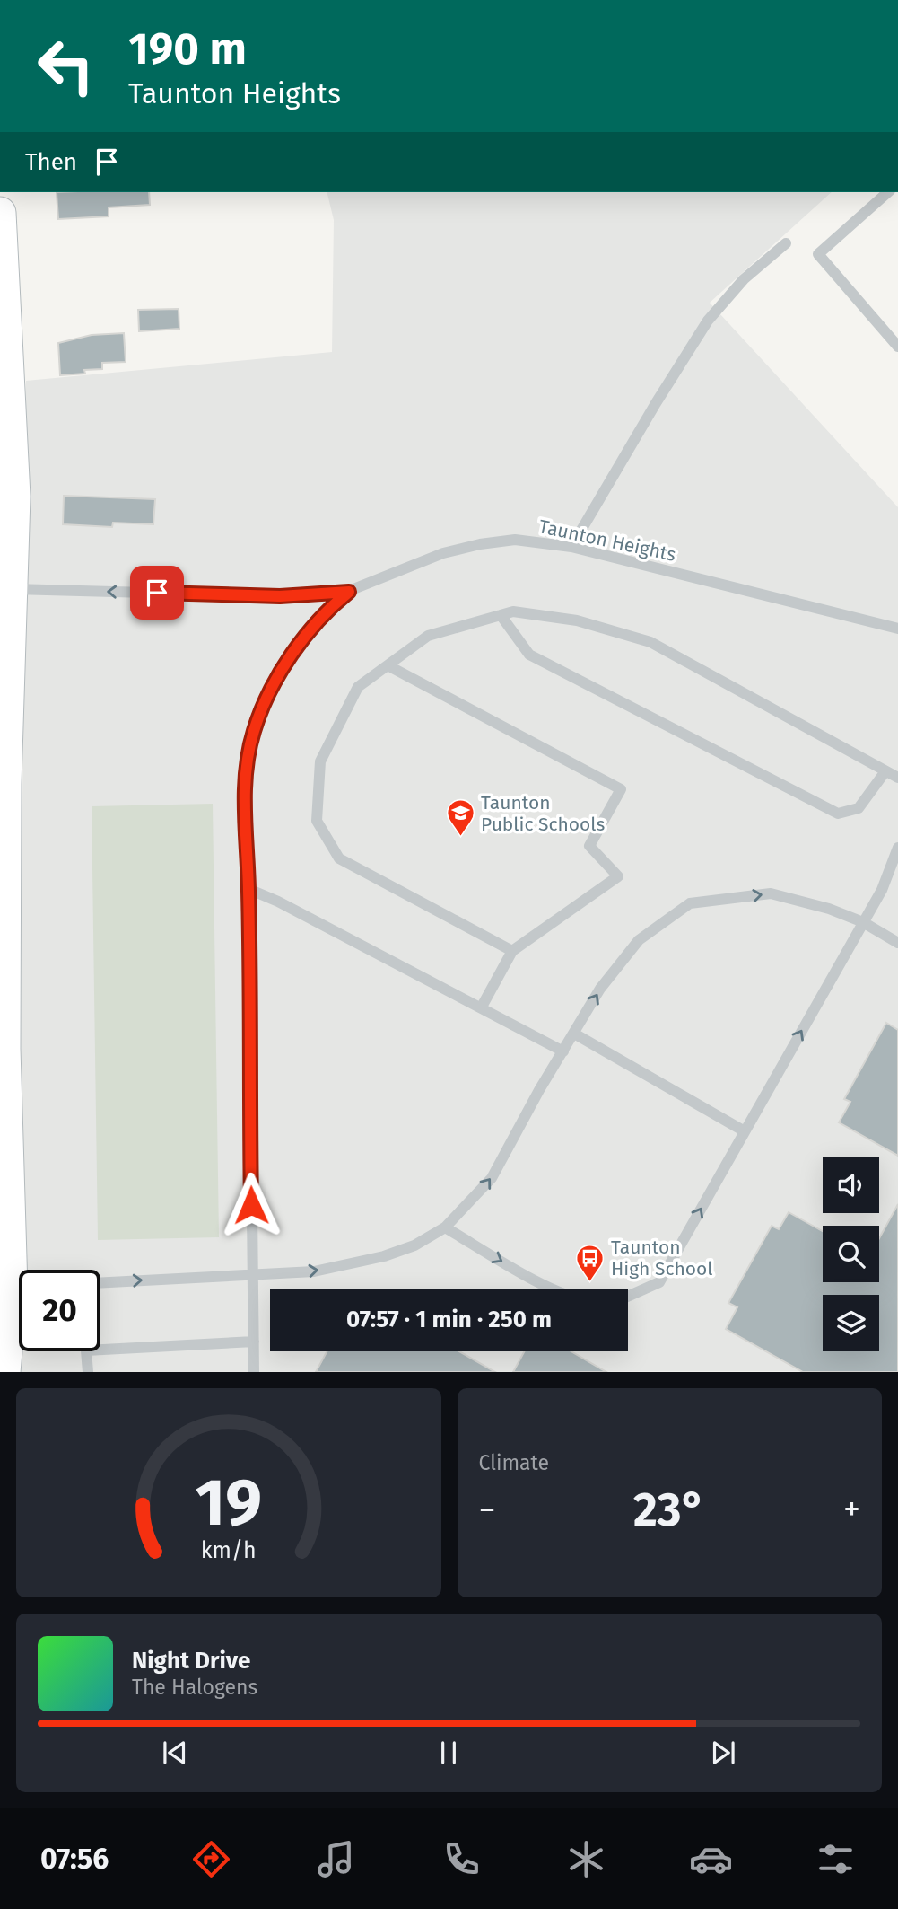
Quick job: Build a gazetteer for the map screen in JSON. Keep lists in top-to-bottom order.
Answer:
{
  "streets": {
    "lane": ["Taunton Heights"]
  },
  "one_way": ["Taunton Heights"],
  "places": {
    "school or university": ["Taunton Public Schools"],
    "bus stop": ["Taunton High School"]
  },
  "page": {
    "turn": ["190 m", "Taunton Heights"],
    "then": "Then",
    "limit": "20",
    "trip": "07:57 · 1 min · 250 m",
    "tile": "Climate",
    "heat": ["−", "23°", "+"],
    "song": ["Night Drive", "The Halogens"],
    "tabs": "07:56",
    "gauge": ["19", "km/h"]
  }
}
